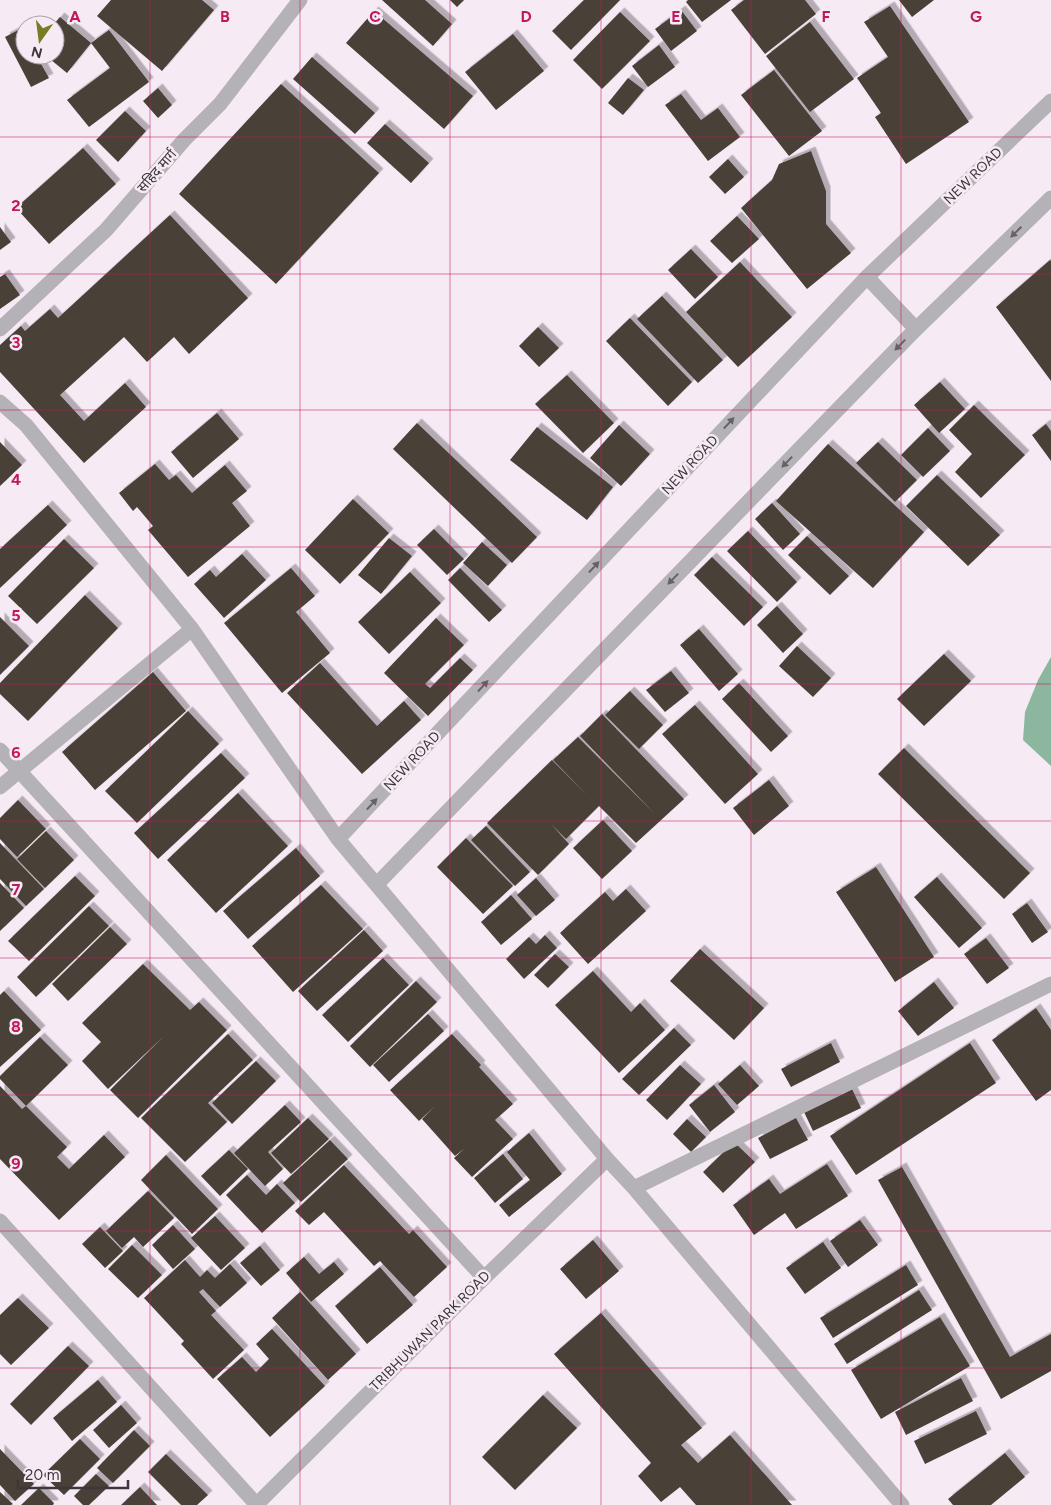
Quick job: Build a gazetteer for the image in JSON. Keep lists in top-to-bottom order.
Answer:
{
  "streets": {
    "street": ["सहिद मार्ग", "NEW ROAD", "TRIBHUWAN PARK ROAD"]
  },
  "scale_bar": "20 m",
  "north": "bottom",
  "grid": {
    "columns": [
      "A",
      "B",
      "C",
      "D",
      "E",
      "F",
      "G"
    ],
    "rows": [
      "2",
      "3",
      "4",
      "5",
      "6",
      "7",
      "8",
      "9"
    ]
  }
}
